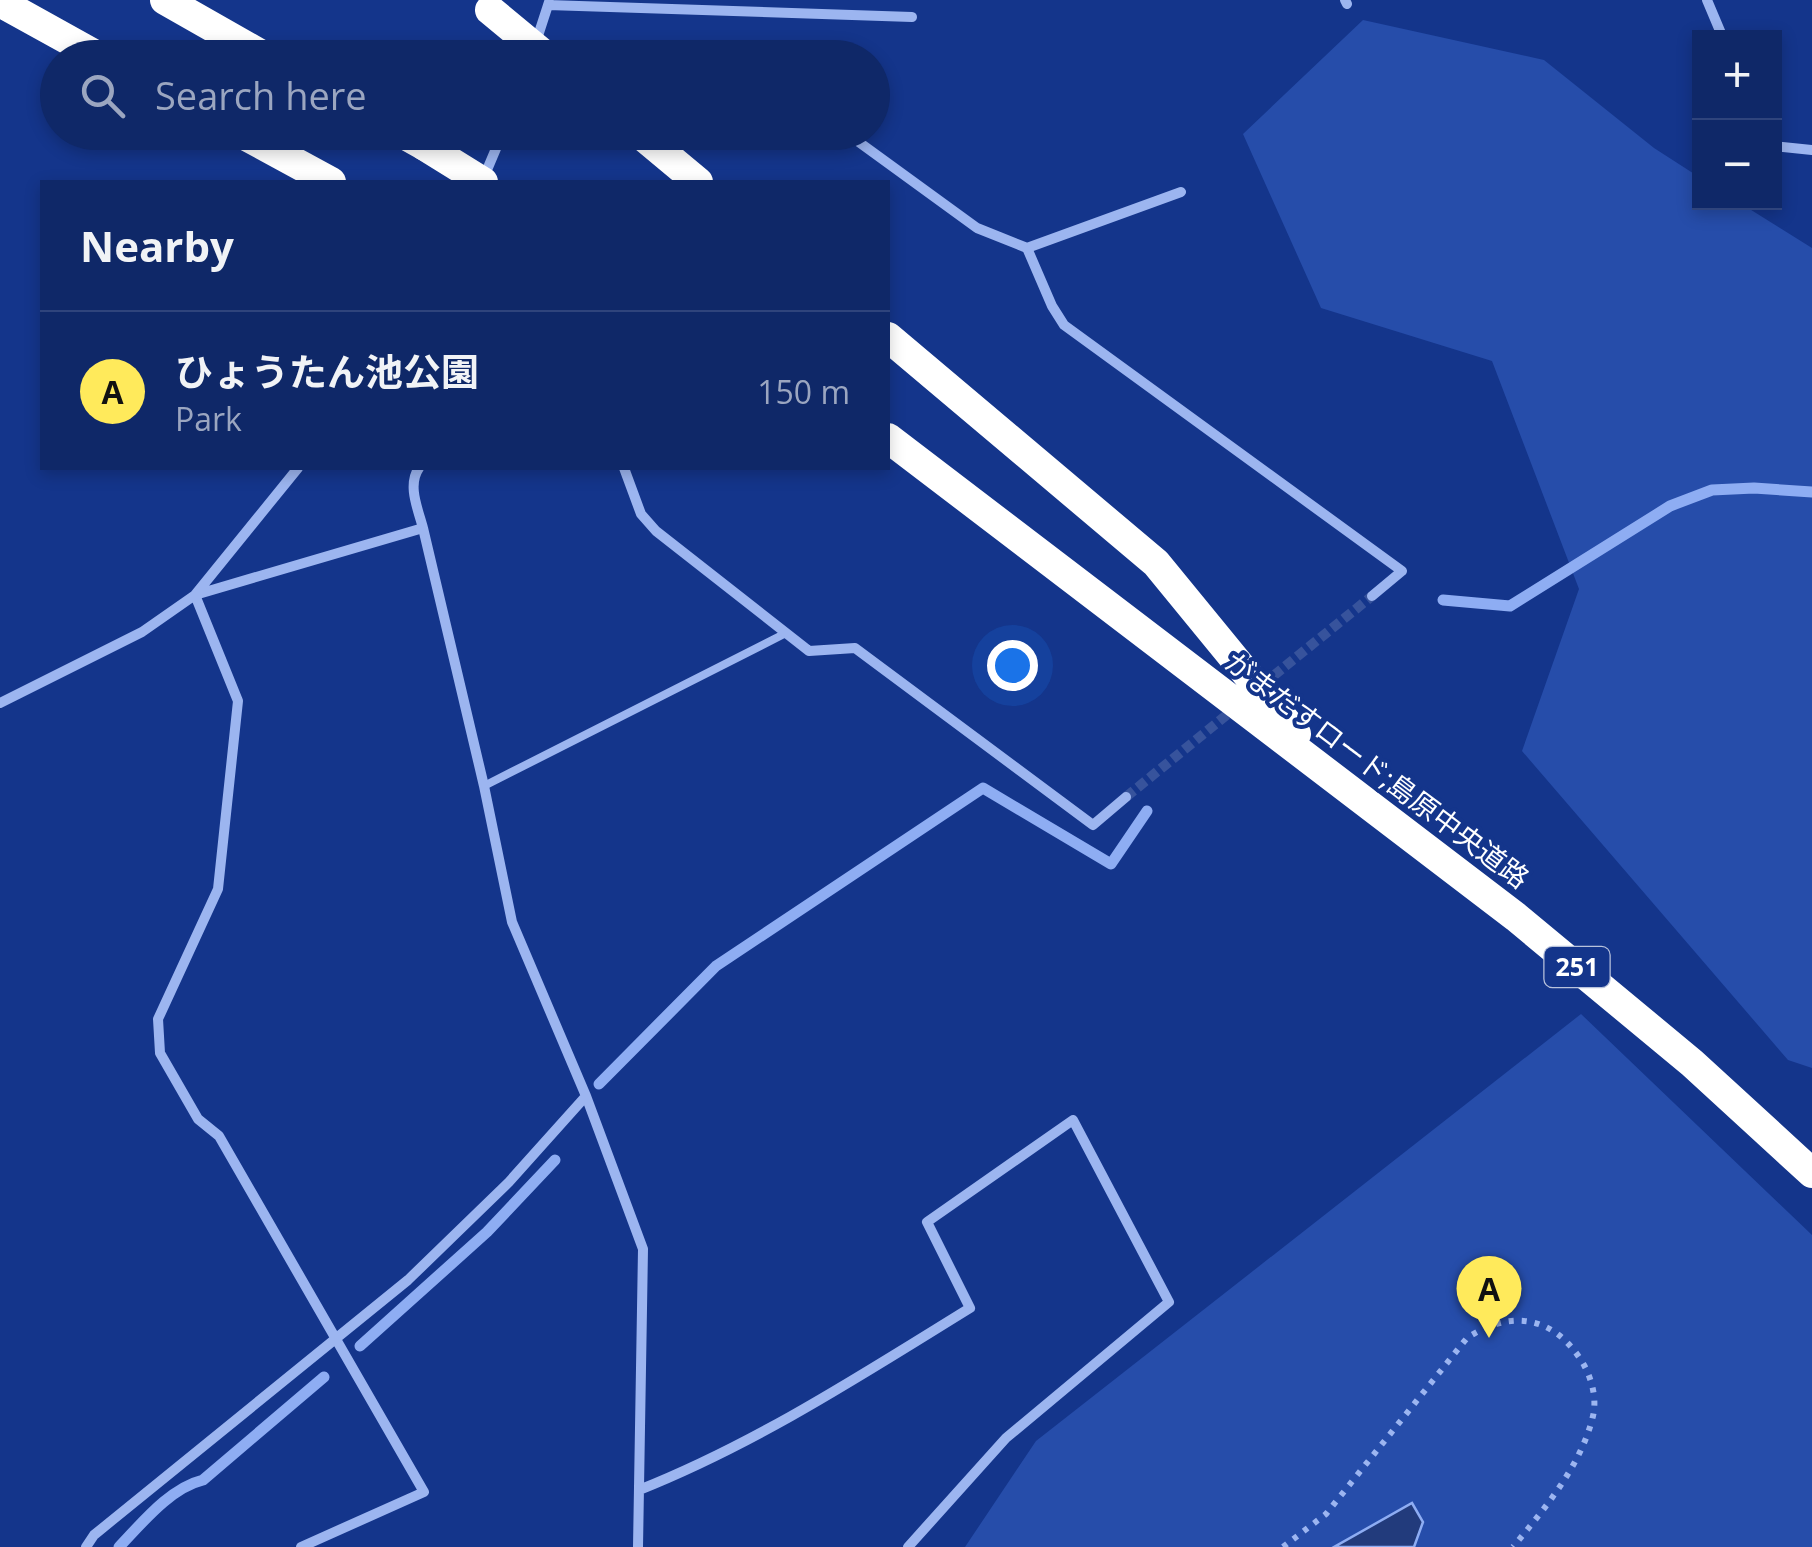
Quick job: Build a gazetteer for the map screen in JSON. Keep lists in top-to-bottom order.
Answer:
{
  "streets": {
    "highway": ["がまだすロード;島原中央道路", "251"]
  },
  "page": {
    "map_buttons": ["+", "−"],
    "search": "Search here",
    "heading": "Nearby",
    "list": [
      {
        "mark": "A",
        "name": "ひょうたん池公園",
        "note": "Park",
        "value": "150 m"
      }
    ],
    "pins": "A"
  }
}
